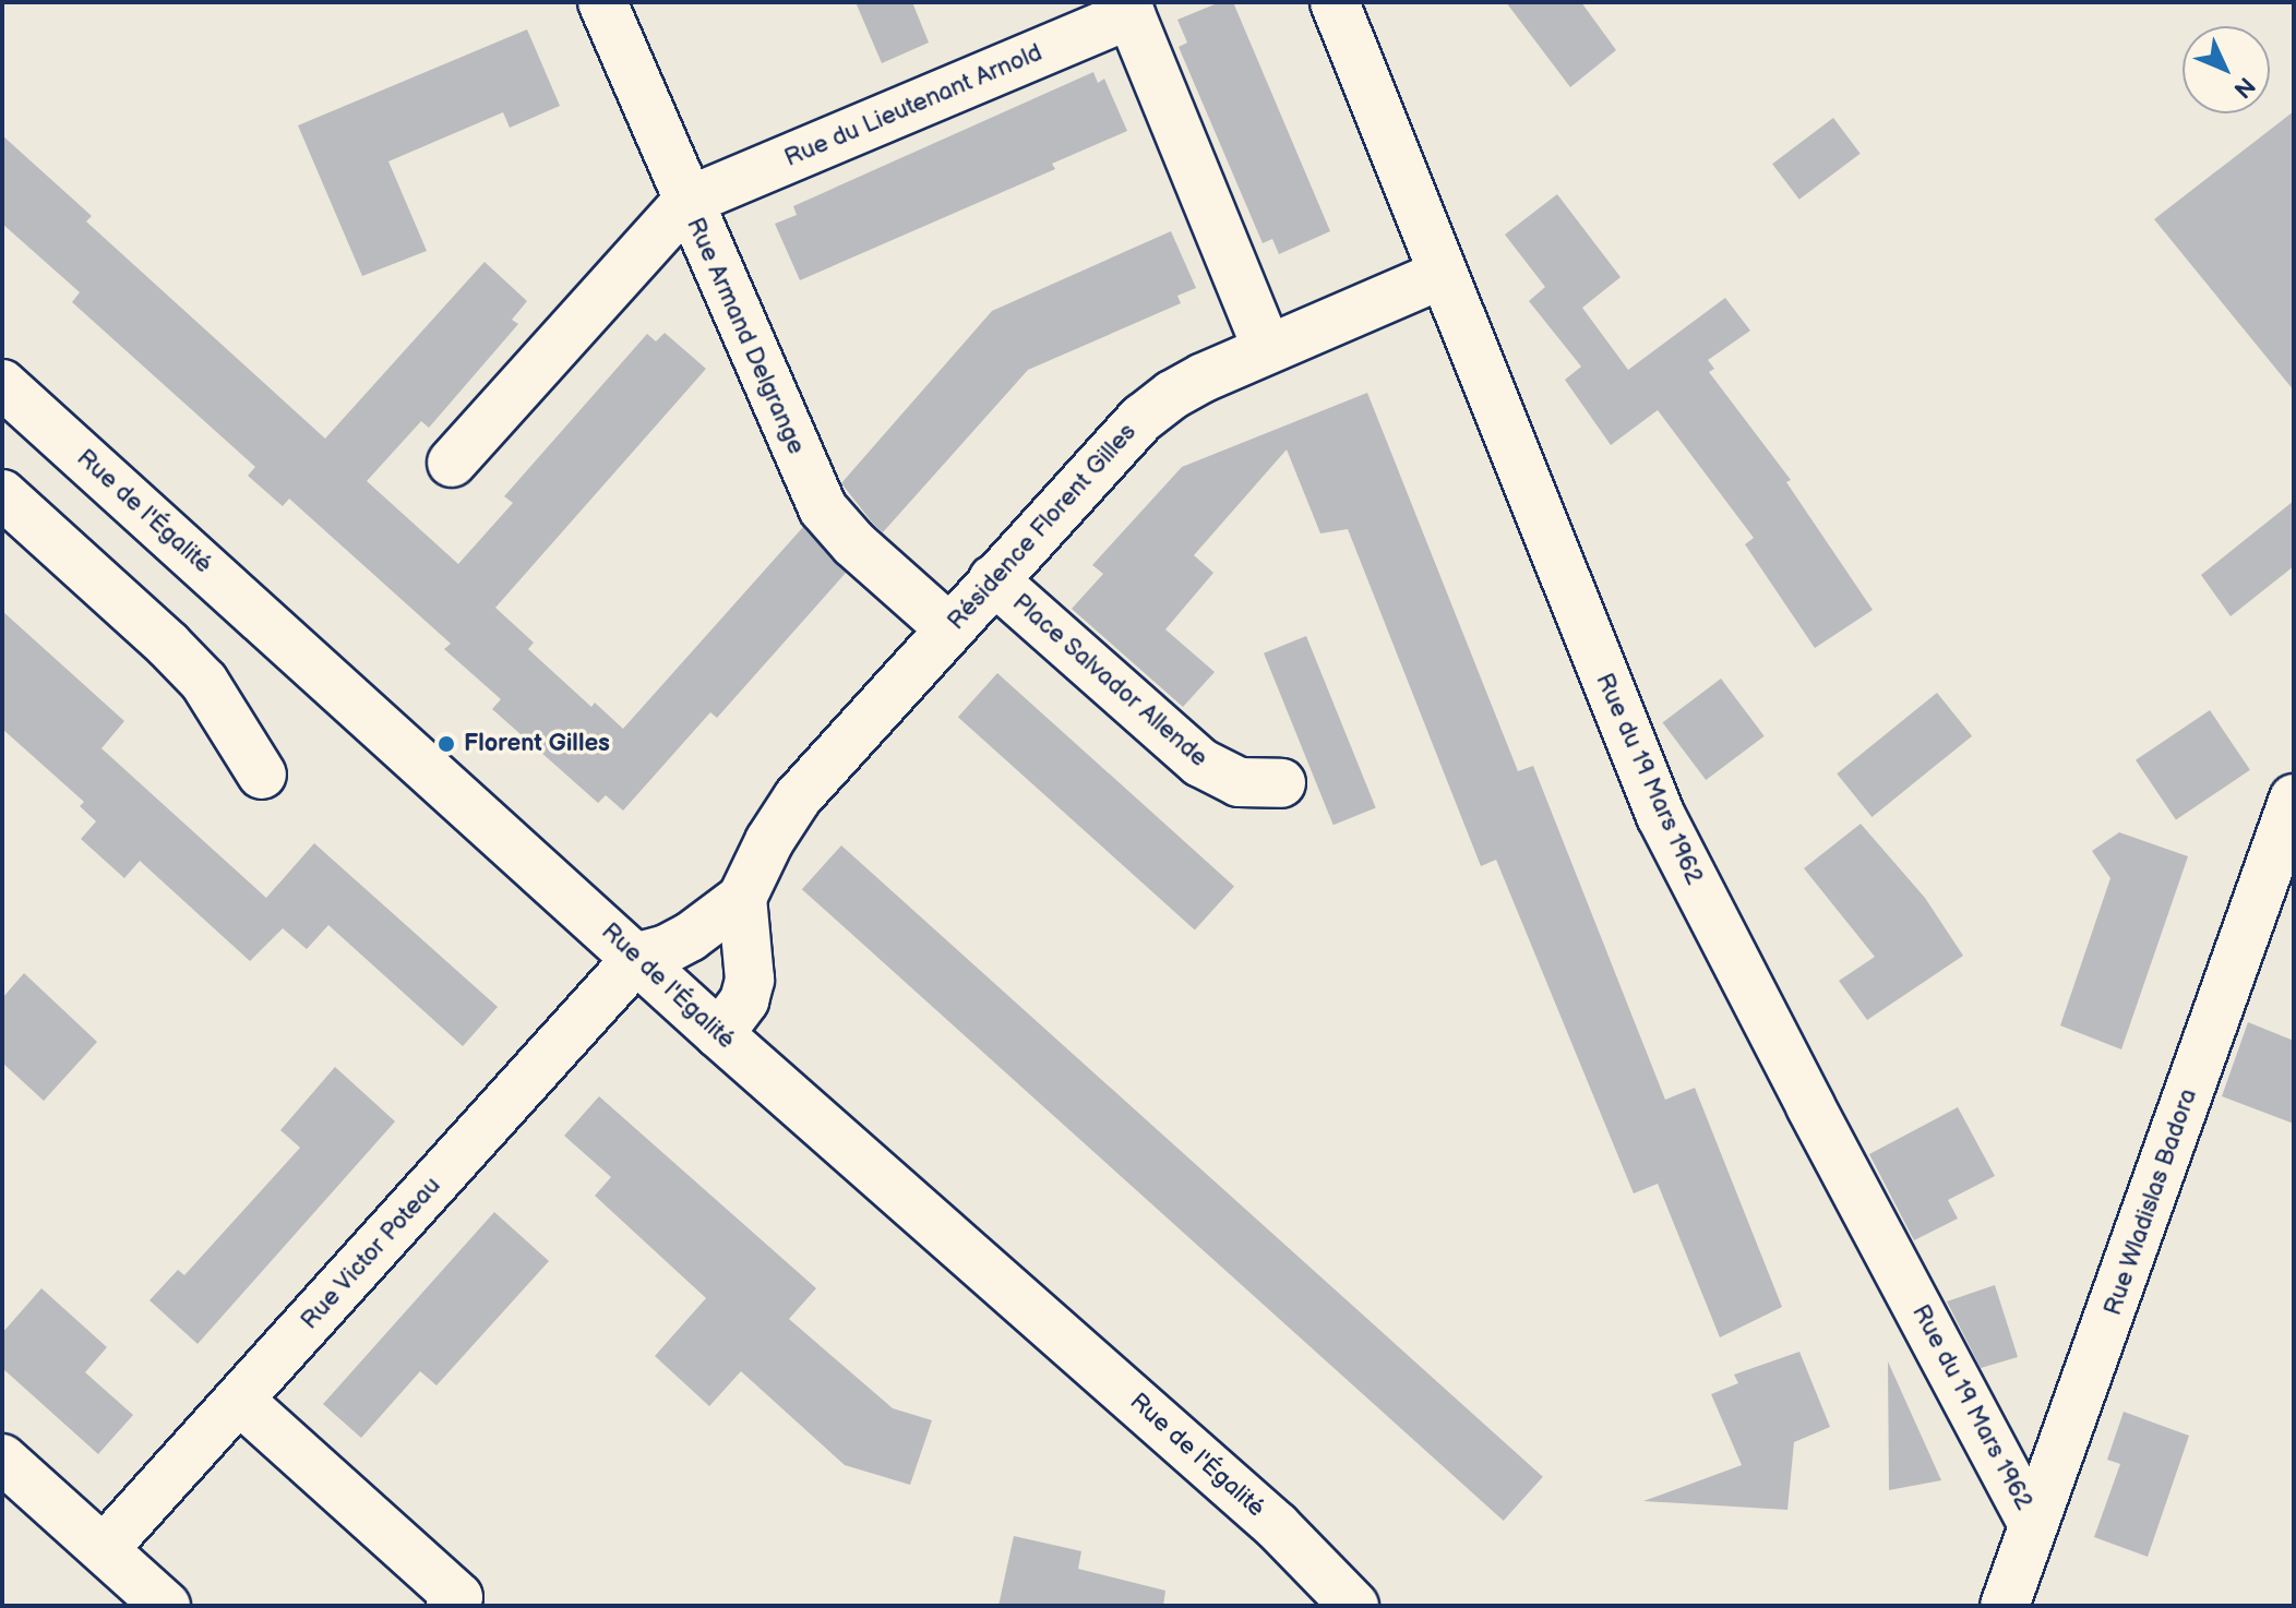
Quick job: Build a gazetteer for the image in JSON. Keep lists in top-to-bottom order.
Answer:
{
  "streets": {
    "street": [
      "Rue du Lieutenant Arnold",
      "Rue Armand Delgrange",
      "Rue de l'Égalité",
      "Résidence Florent Gilles",
      "Place Salvador Allende",
      "Rue du 19 Mars 1962",
      "Rue Wladislas Badora",
      "Rue Victor Poteau"
    ]
  },
  "crossings": [
    ["Rue du Lieutenant Arnold", "Rue Armand Delgrange"],
    ["Rue du Lieutenant Arnold", "Résidence Florent Gilles"],
    ["Rue Armand Delgrange", "Résidence Florent Gilles"],
    ["Rue de l'Égalité", "Résidence Florent Gilles"],
    ["Rue de l'Égalité", "Rue Victor Poteau"],
    ["Résidence Florent Gilles", "Place Salvador Allende"],
    ["Résidence Florent Gilles", "Rue du 19 Mars 1962"],
    ["Résidence Florent Gilles", "Rue Victor Poteau"],
    ["Rue du 19 Mars 1962", "Rue Wladislas Badora"]
  ],
  "places": ["Florent Gilles"],
  "north": "bottom right"
}
